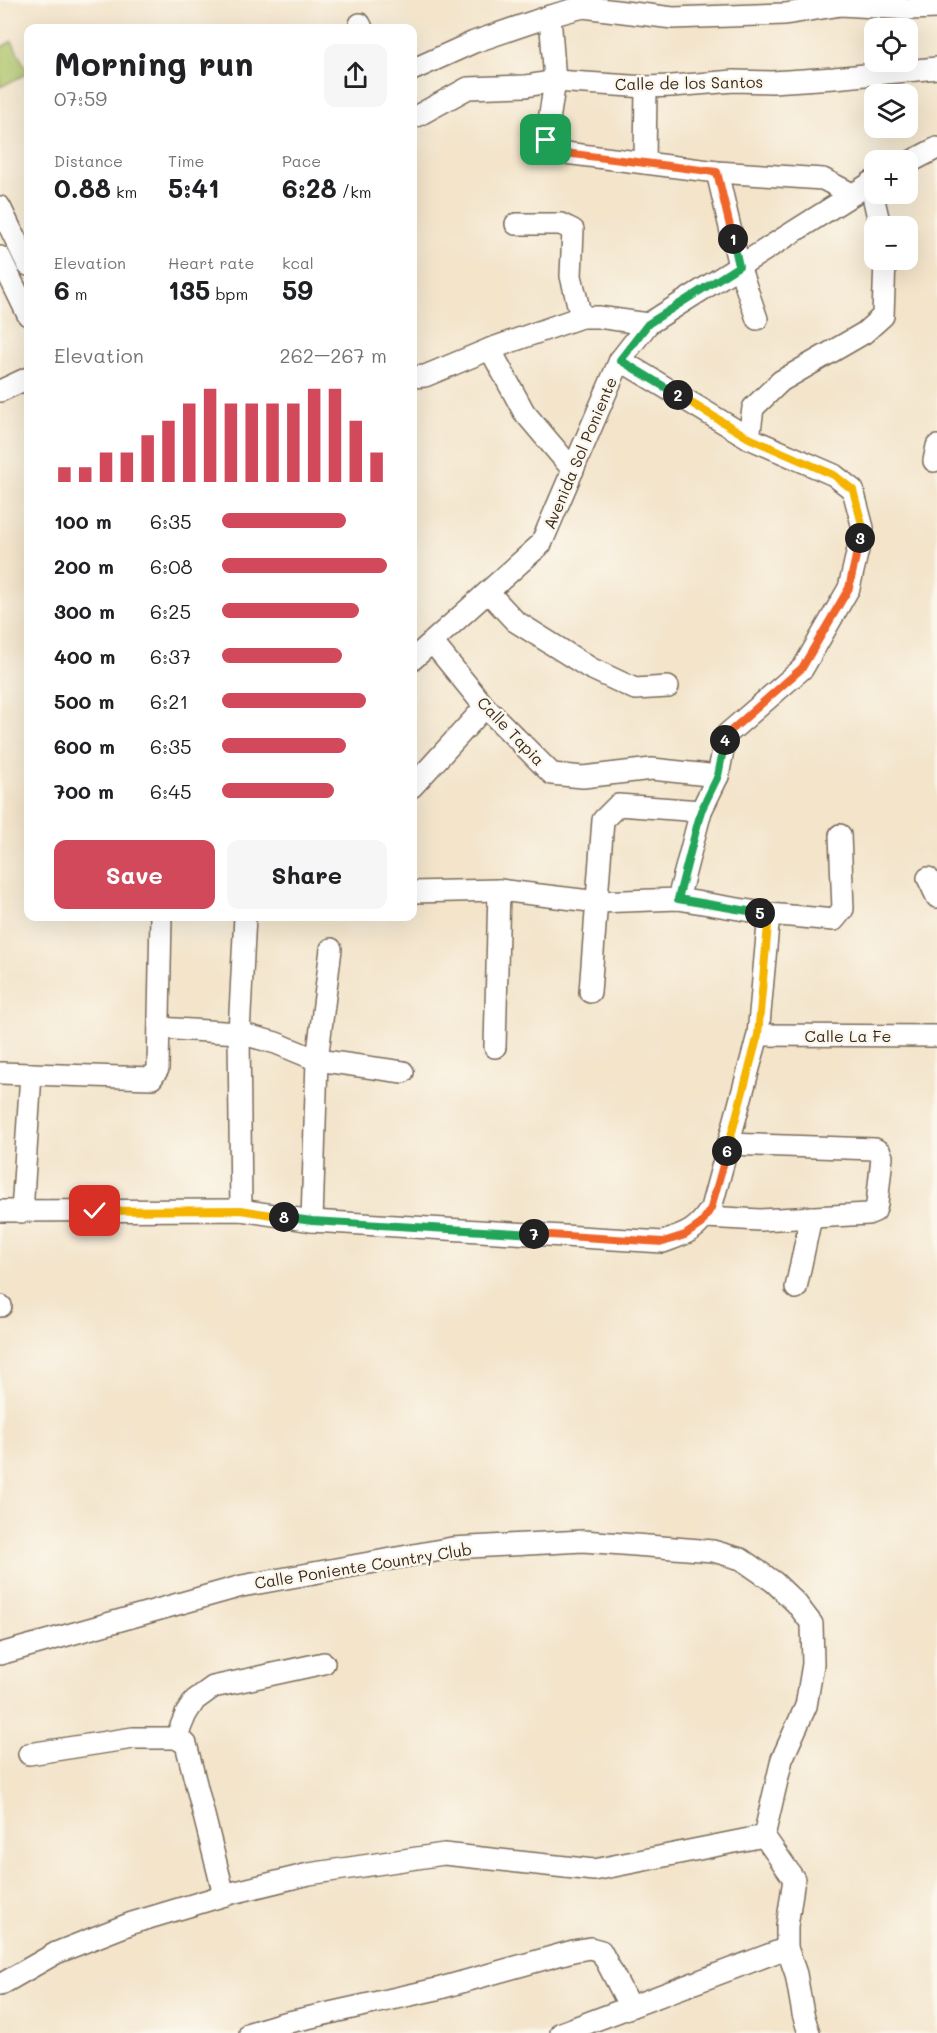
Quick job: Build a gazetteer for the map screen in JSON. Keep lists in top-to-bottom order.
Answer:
{
  "streets": {
    "street": [
      "Calle de los Santos",
      "Avenida Sol Poniente",
      "Calle Tapia",
      "Calle La Fe",
      "Calle Poniente Country Club"
    ]
  },
  "crossings": [
    ["Avenida Sol Poniente", "Calle Tapia"]
  ],
  "page": {
    "map_buttons": ["+", "−"],
    "heading": ["Morning run", "07:59"],
    "stats": [
      ["Distance", "0.88 km"],
      ["Time", "5:41"],
      ["Pace", "6:28 /km"],
      ["Elevation", "6 m"],
      ["Heart rate", "135 bpm"],
      ["kcal", "59"]
    ],
    "pins": [
      "1",
      "2",
      "3",
      "4",
      "5",
      "6",
      "8",
      "7"
    ],
    "chart": ["Elevation", "262–267 m"],
    "list": [
      {
        "name": "100 m",
        "note": "6:35"
      },
      {
        "name": "200 m",
        "note": "6:08"
      },
      {
        "name": "300 m",
        "note": "6:25"
      },
      {
        "name": "400 m",
        "note": "6:37"
      },
      {
        "name": "500 m",
        "note": "6:21"
      },
      {
        "name": "600 m",
        "note": "6:35"
      },
      {
        "name": "700 m",
        "note": "6:45"
      }
    ],
    "buttons": ["Save", "Share"]
  }
}
